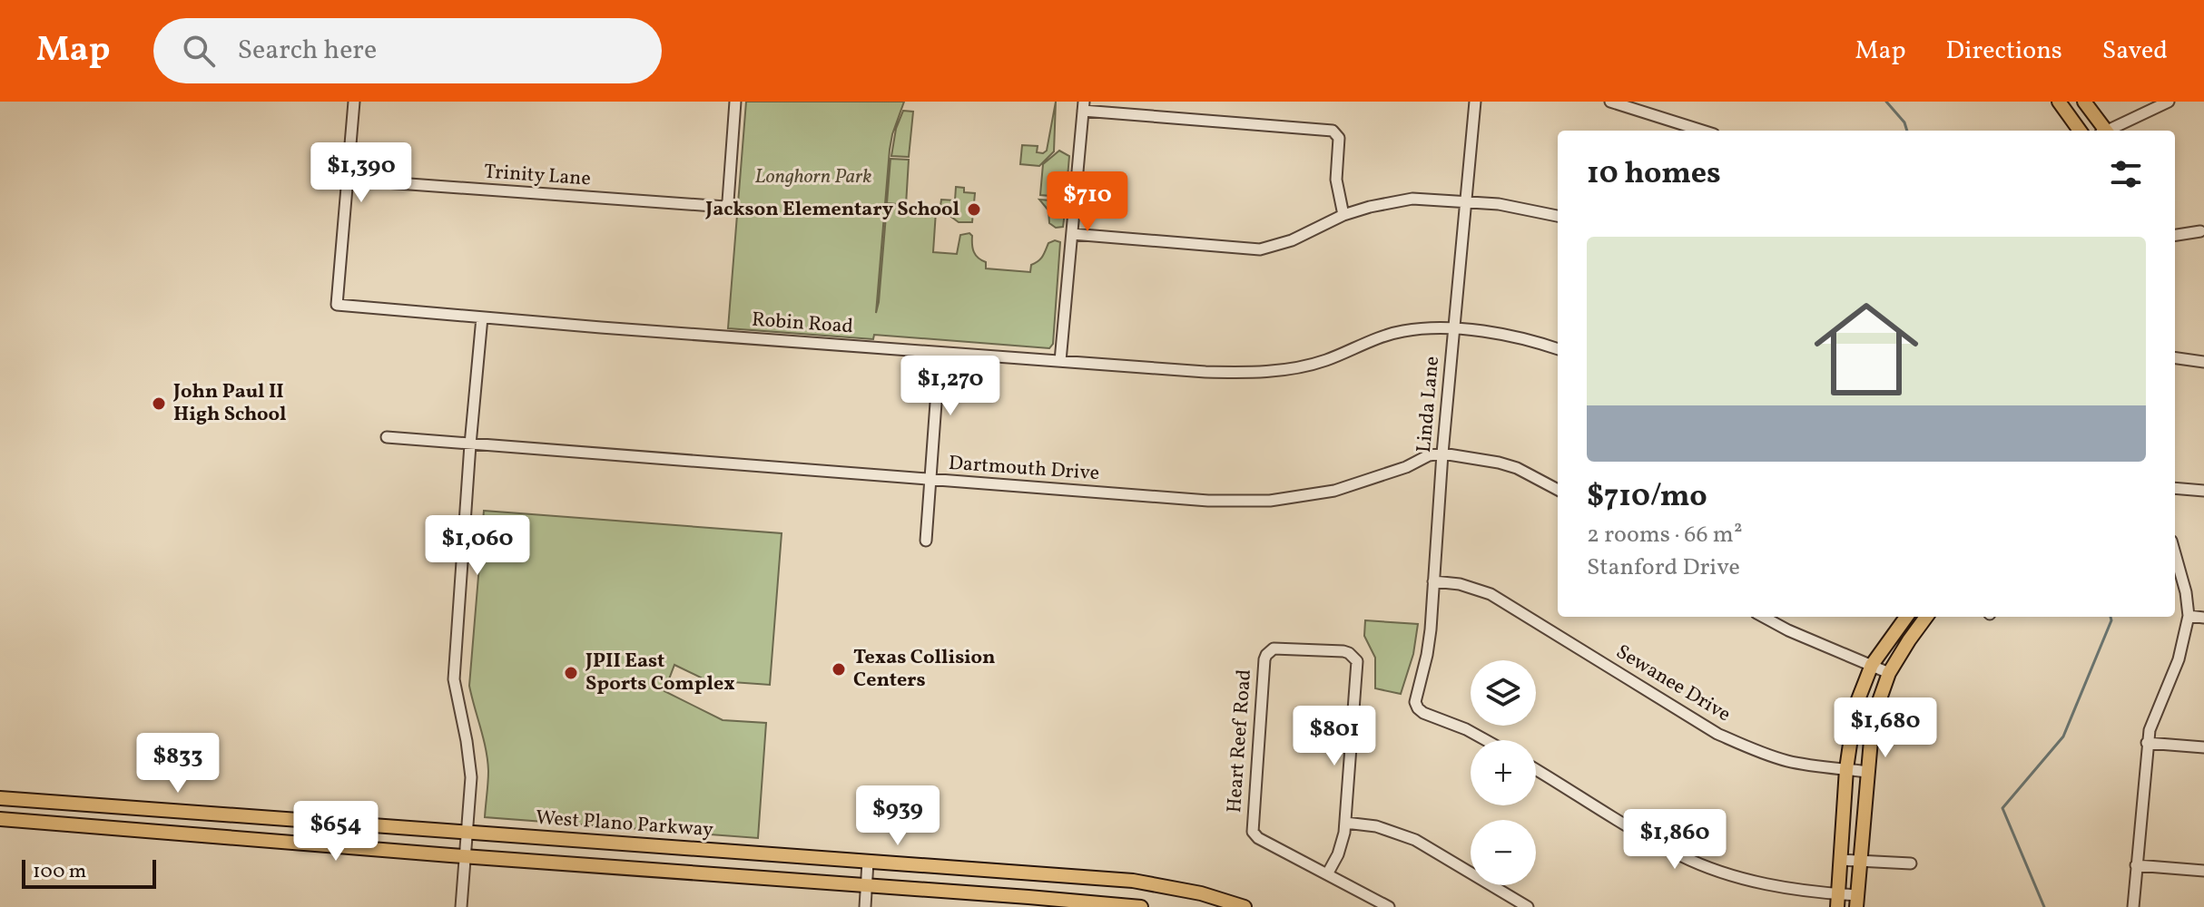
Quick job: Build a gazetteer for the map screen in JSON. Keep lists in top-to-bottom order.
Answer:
{
  "streets": {
    "main road": ["West Plano Parkway"],
    "street": [
      "Trinity Lane",
      "Robin Road",
      "Linda Lane",
      "Dartmouth Drive",
      "Sewanee Drive",
      "Heart Reef Road"
    ]
  },
  "crossings": [
    ["Trinity Lane", "Robin Road"],
    ["Robin Road", "Linda Lane"],
    ["Linda Lane", "Dartmouth Drive"],
    ["Linda Lane", "Sewanee Drive"]
  ],
  "parks": ["Longhorn Park"],
  "places": [
    "Jackson Elementary School",
    "John Paul II High School",
    "Texas Collision Centers",
    "JPII East Sports Complex"
  ],
  "scale_bar": "100 m",
  "page": {
    "header": "Map",
    "search": "Search here",
    "nav": ["Map", "Directions", "Saved"],
    "heading": "10 homes",
    "price": [
      "$1,390",
      "$710",
      "$1,270",
      "$1,060",
      "$1,680",
      "$801",
      "$833",
      "$939",
      "$654",
      "$1,860"
    ],
    "list": [
      {
        "name": "$710/mo",
        "note": "2 rooms · 66 m² · Stanford Drive"
      }
    ],
    "map_buttons": ["+", "−"],
    "scale": "100 m"
  }
}
